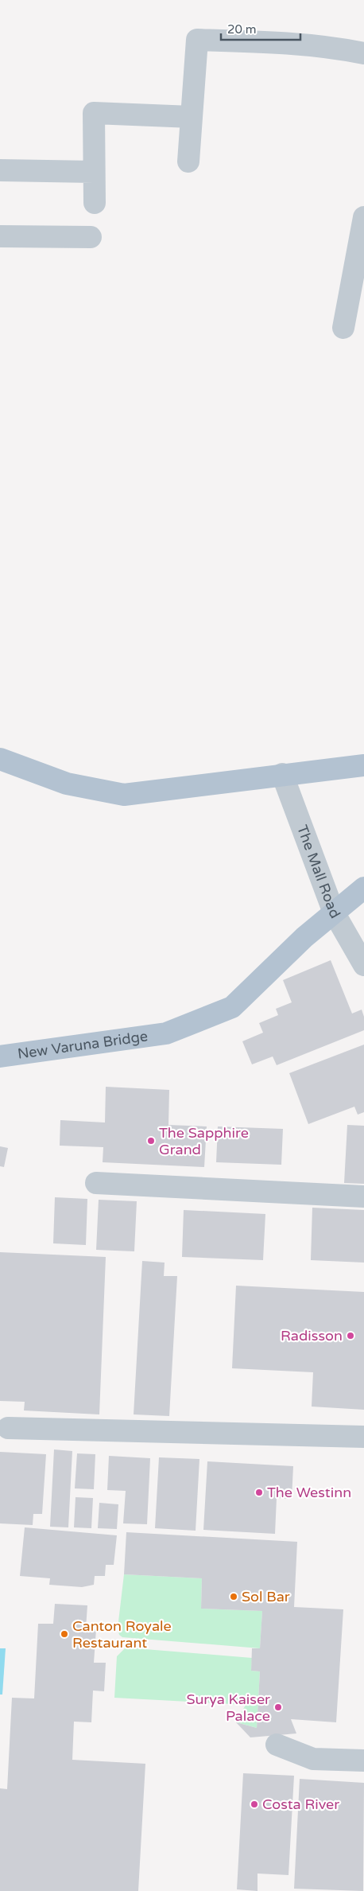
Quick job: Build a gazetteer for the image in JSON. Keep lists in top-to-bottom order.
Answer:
{
  "streets": {
    "main road": ["New Varuna Bridge"],
    "street": ["The Mall Road"]
  },
  "crossings": [
    ["The Mall Road", "New Varuna Bridge"]
  ],
  "places": [
    "The Sapphire Grand",
    "Radisson",
    "The Westinn",
    "Sol Bar",
    "Canton Royale Restaurant",
    "Surya Kaiser Palace",
    "Costa River"
  ],
  "scale_bar": "20 m"
}
